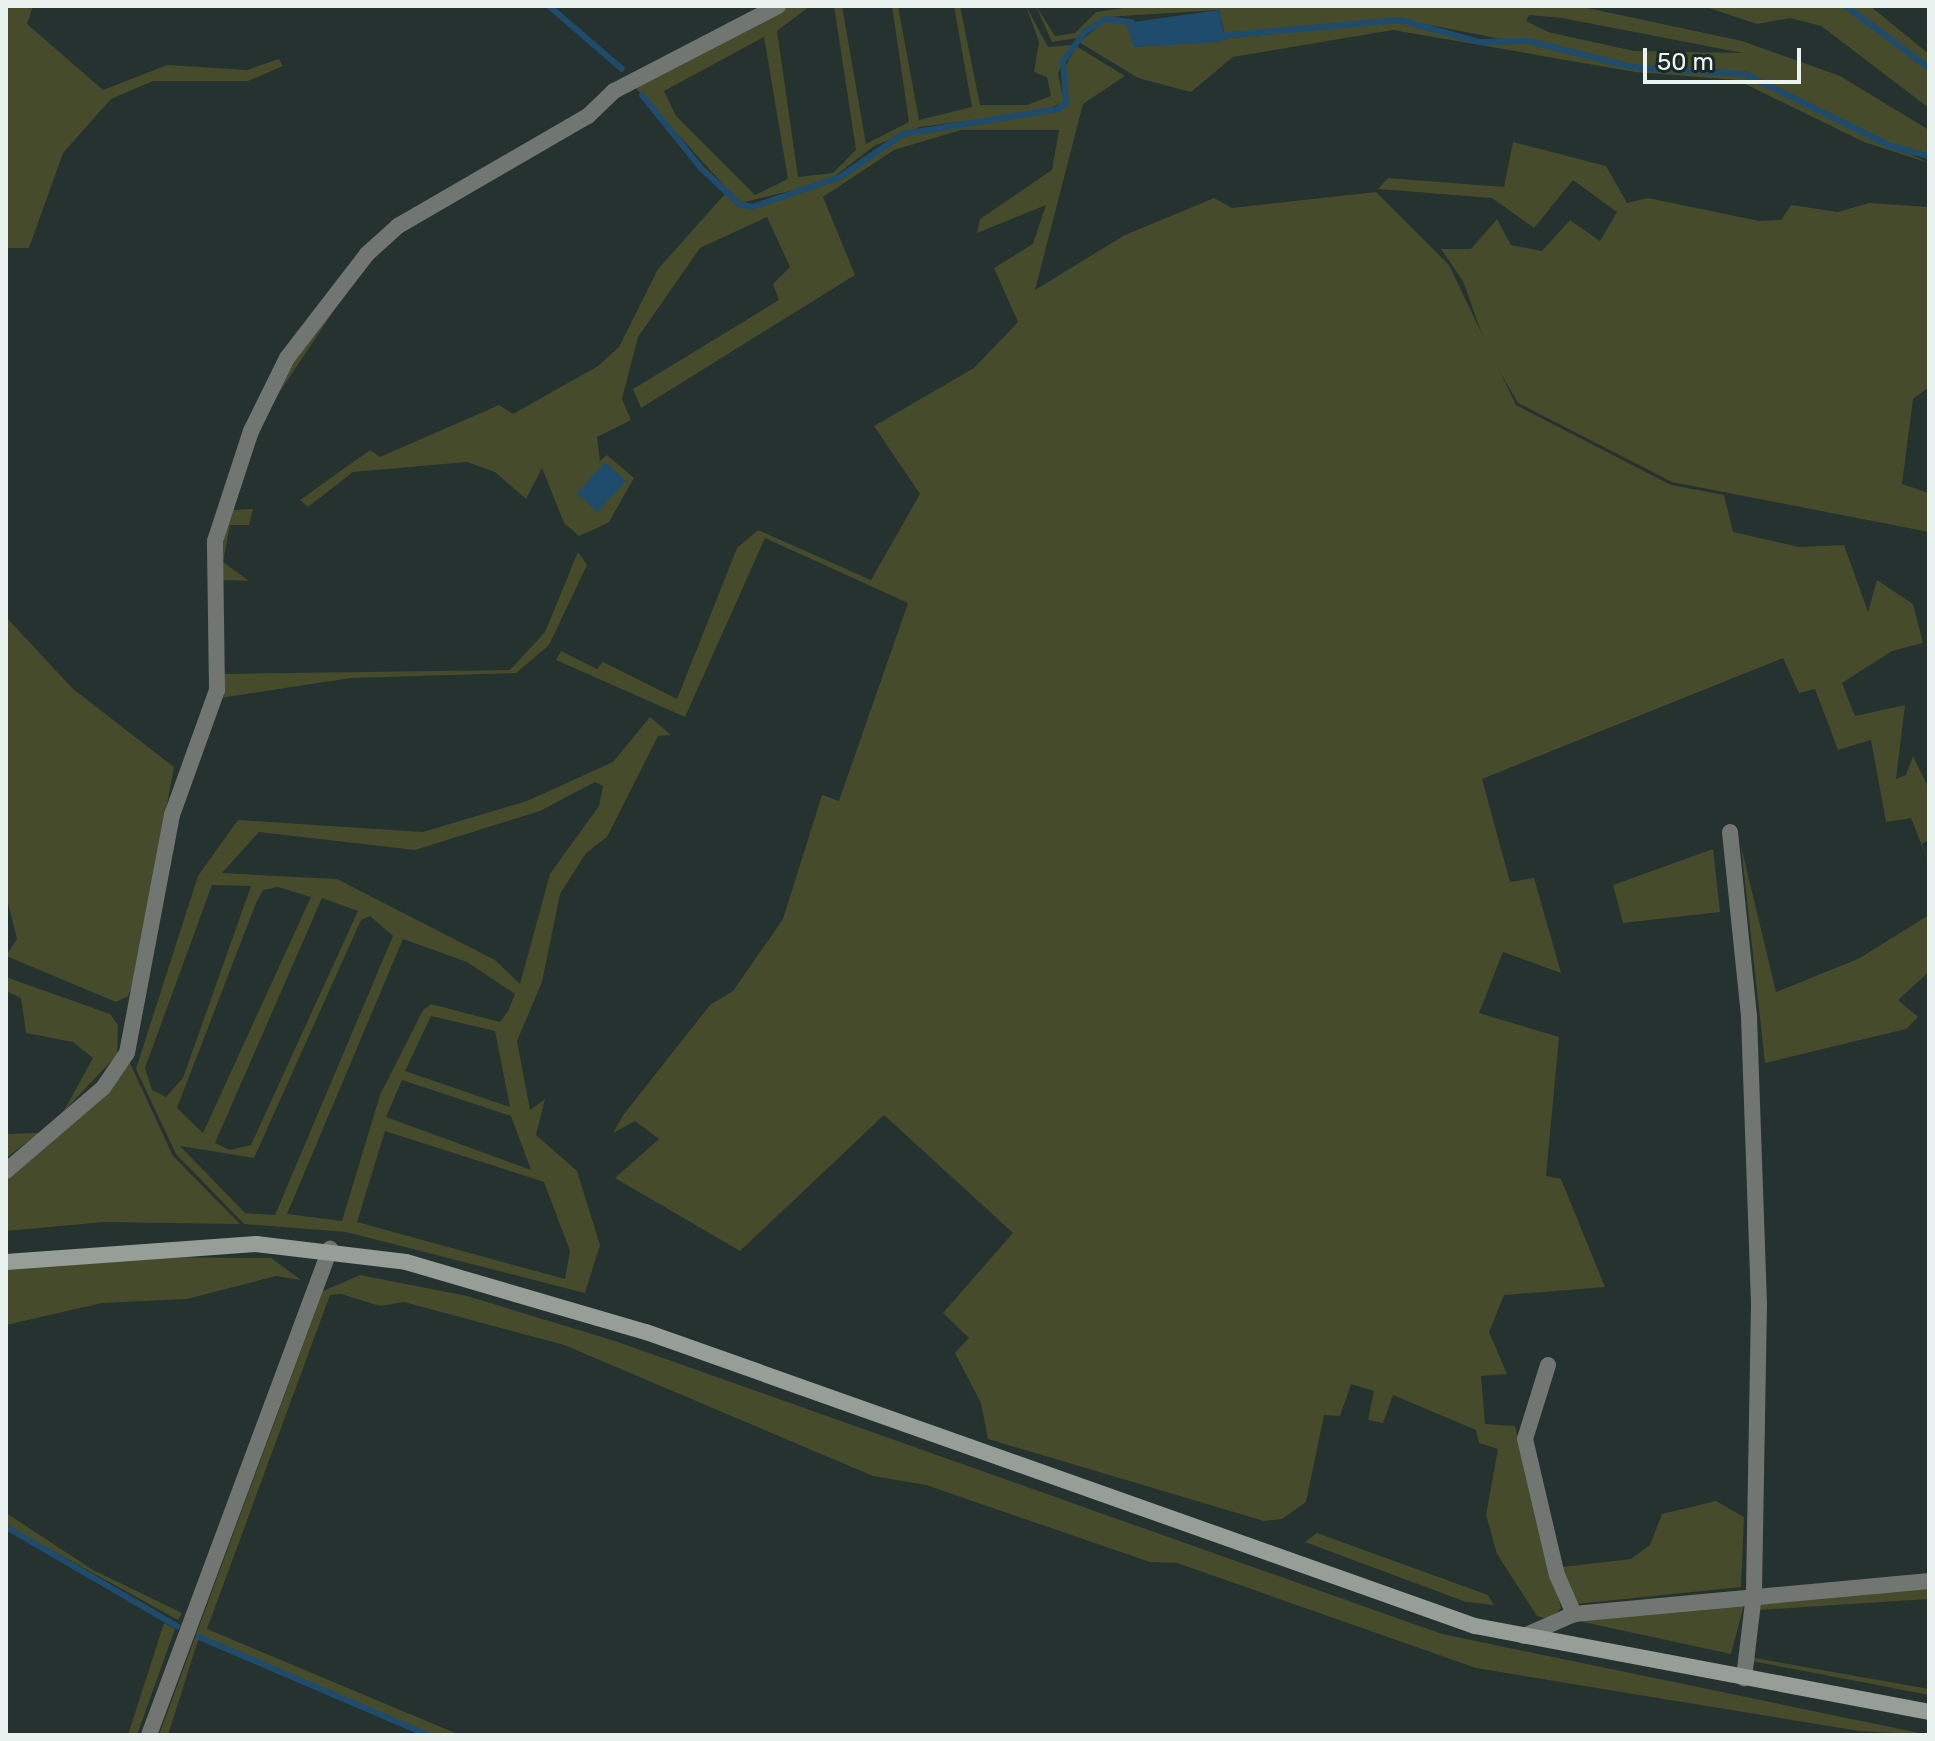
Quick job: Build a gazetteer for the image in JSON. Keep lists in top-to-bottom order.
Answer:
{
  "scale_bar": "50 m"
}
